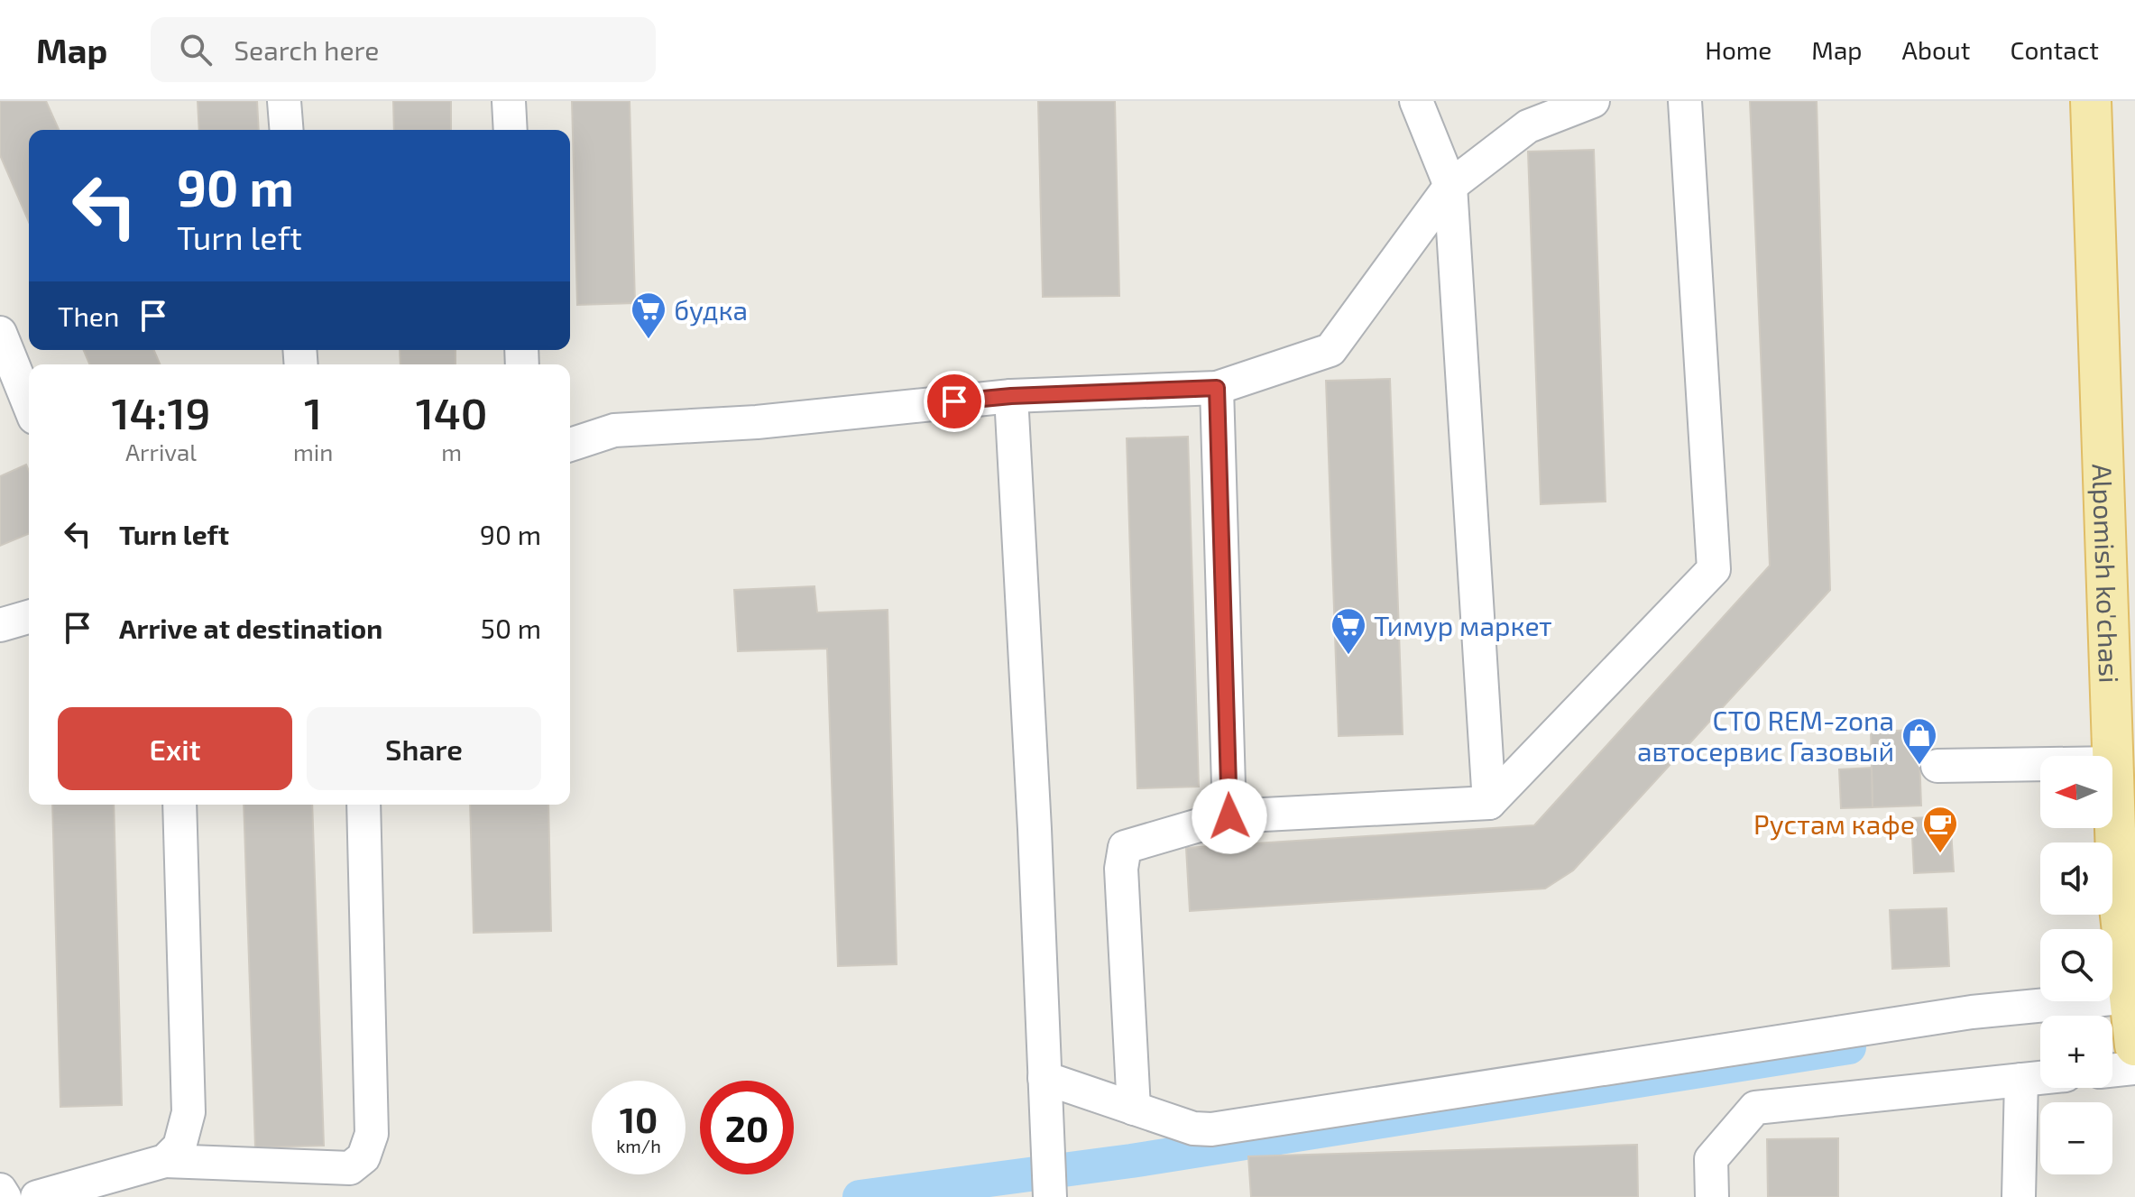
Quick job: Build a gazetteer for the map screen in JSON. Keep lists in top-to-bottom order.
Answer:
{
  "streets": {
    "main road": ["Alpomish ko'chasi"]
  },
  "places": {
    "supermarket": ["будка", "Тимур маркет"],
    "shop": ["СТО REM-zona автосервис Газовый"],
    "cafe": ["Рустам кафе"]
  },
  "north": "left",
  "page": {
    "header": "Map",
    "search": "Search here",
    "nav": [
      "Home",
      "Map",
      "About",
      "Contact"
    ],
    "turn": ["90 m", "Turn left"],
    "then": "Then",
    "eta": [
      "14:19",
      "Arrival",
      "1",
      "min",
      "140",
      "m"
    ],
    "list": [
      {
        "name": "Turn left",
        "value": "90 m"
      },
      {
        "name": "Arrive at destination",
        "value": "50 m"
      }
    ],
    "buttons": ["Exit", "Share"],
    "map_buttons": ["+", "−"],
    "speed": "10 km/h",
    "limit": "20"
  }
}
